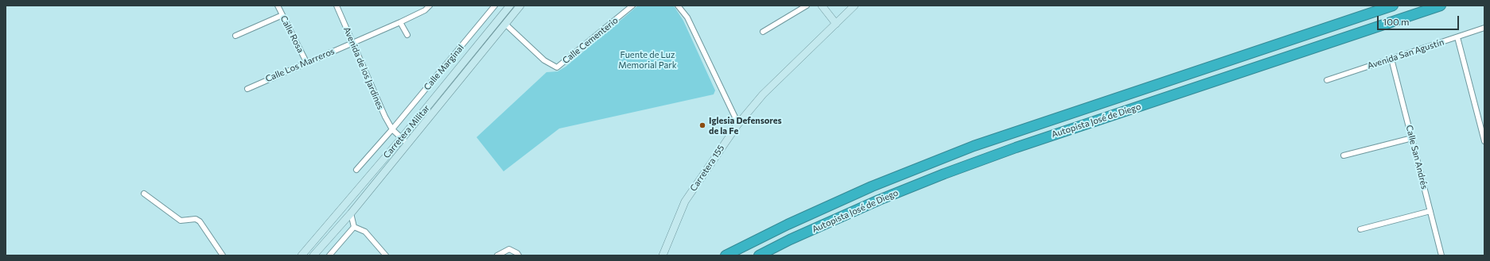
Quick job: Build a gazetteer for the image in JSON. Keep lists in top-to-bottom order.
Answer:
{
  "streets": {
    "highway": ["Autopista José de Diego"],
    "main road": ["Carretera Militar", "Carretera 155"],
    "street": [
      "Calle Rosa",
      "Calle Cementerio",
      "Avenida San Agustín",
      "Calle Los Marreros",
      "Calle Marginal",
      "Avenida de los Jardines",
      "Calle San Andrés"
    ]
  },
  "crossings": [
    ["Calle Rosa", "Calle Los Marreros"],
    ["Calle Cementerio", "Carretera Militar"],
    ["Avenida San Agustín", "Calle San Andrés"],
    ["Calle Los Marreros", "Avenida de los Jardines"],
    ["Calle Marginal", "Avenida de los Jardines"],
    ["Avenida de los Jardines", "Carretera Militar"]
  ],
  "parks": ["Fuente de Luz Memorial Park"],
  "places": ["Iglesia Defensores de la Fe"],
  "scale_bar": "100 m"
}
